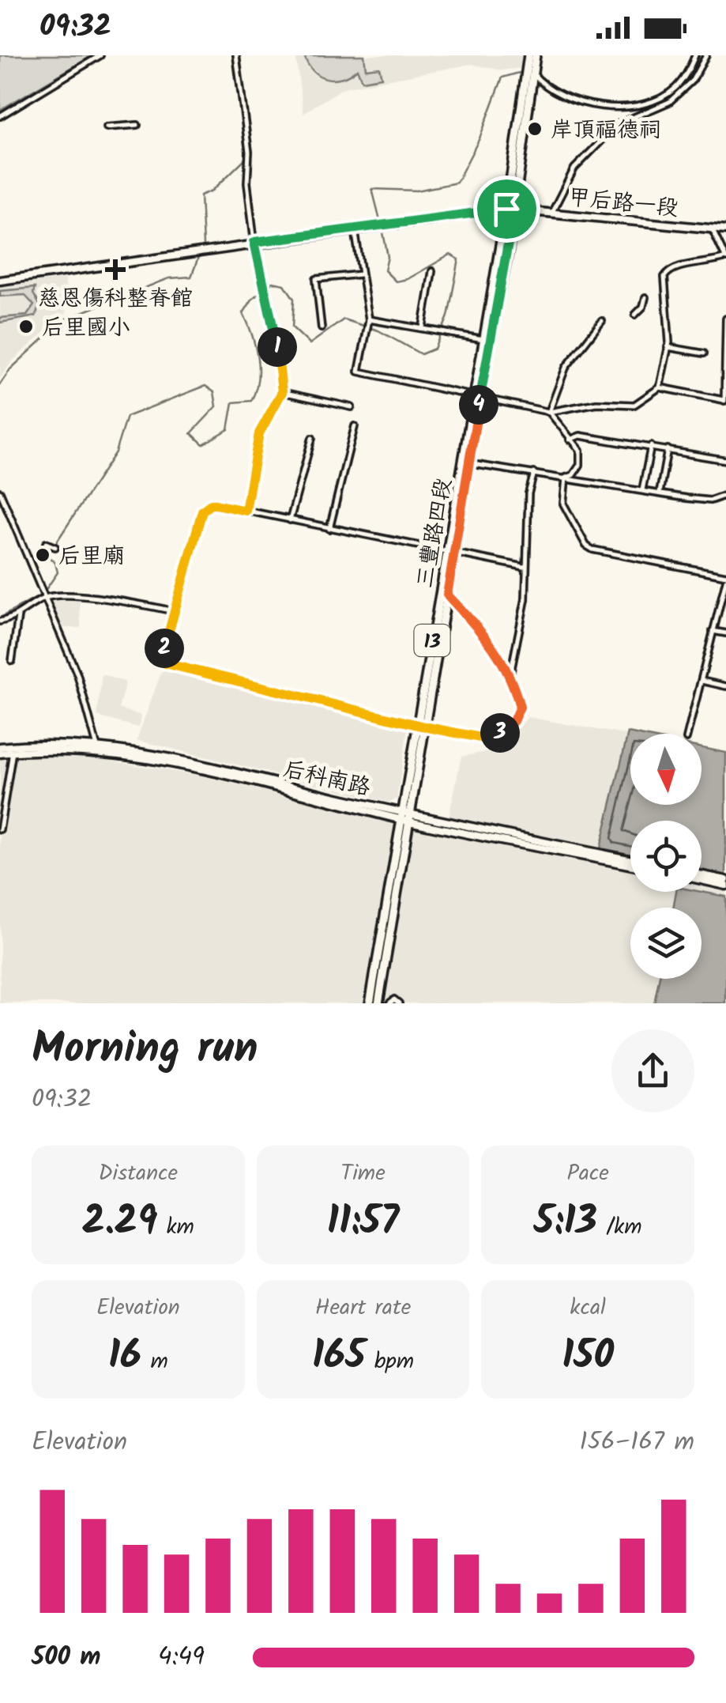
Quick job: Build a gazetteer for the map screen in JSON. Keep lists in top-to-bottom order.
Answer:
{
  "streets": {
    "main road": [
      "甲后路一段",
      "三豐路四段",
      "13",
      "后科南路"
    ]
  },
  "crossings": [
    ["甲后路一段", "三豐路四段"],
    ["甲后路一段", "13"],
    ["三豐路四段", "13"],
    ["三豐路四段", "后科南路"]
  ],
  "places": {
    "other": ["岸頂福德祠", "后里國小", "后里廟"],
    "health": ["慈恩傷科整脊館"]
  },
  "north": "bottom",
  "page": {
    "status": "09:32",
    "pins": [
      "1",
      "4",
      "2",
      "3"
    ],
    "heading": ["Morning run", "09:32"],
    "stats": [
      ["Distance", "2.29 km"],
      ["Time", "11:57"],
      ["Pace", "5:13 /km"],
      ["Elevation", "16 m"],
      ["Heart rate", "165 bpm"],
      ["kcal", "150"]
    ],
    "chart": ["Elevation", "156–167 m"],
    "list": [
      {
        "name": "500 m",
        "note": "4:49"
      }
    ]
  }
}
